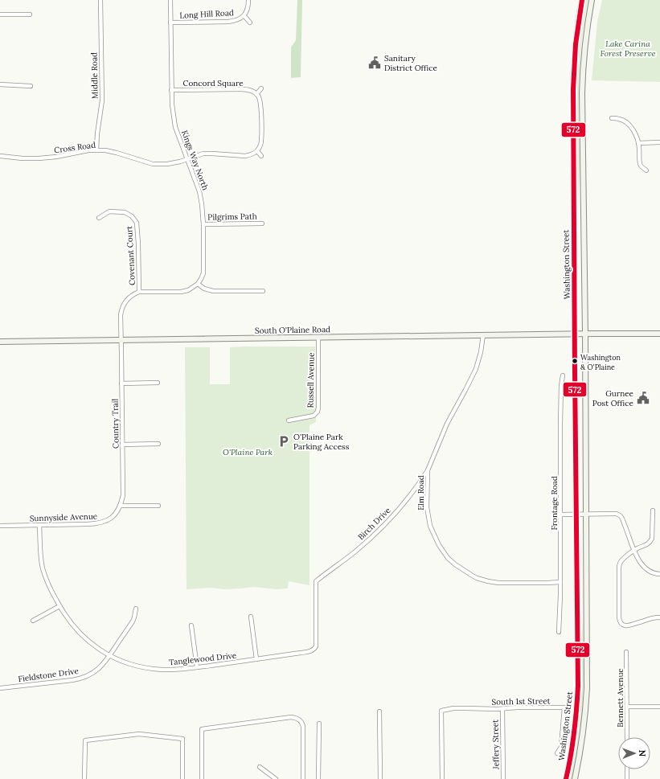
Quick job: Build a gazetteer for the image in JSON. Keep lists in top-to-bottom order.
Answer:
{
  "streets": {
    "main road": ["Washington Street", "South O'Plaine Road"],
    "street": [
      "Long Hill Road",
      "Middle Road",
      "Concord Square",
      "Cross Road",
      "Kings Way North",
      "Pilgrims Path",
      "Covenant Court",
      "Russell Avenue",
      "Country Trail",
      "Elm Road",
      "Frontage Road",
      "Sunnyside Avenue",
      "Birch Drive",
      "Tanglewood Drive",
      "Fieldstone Drive",
      "Bennett Avenue",
      "South 1st Street",
      "Jeffery Street"
    ]
  },
  "crossings": [
    ["Long Hill Road", "Kings Way North"],
    ["Middle Road", "Cross Road"],
    ["Concord Square", "Kings Way North"],
    ["Cross Road", "Kings Way North"],
    ["Kings Way North", "Pilgrims Path"],
    ["Washington Street", "South O'Plaine Road"],
    ["South O'Plaine Road", "Russell Avenue"],
    ["South O'Plaine Road", "Country Trail"],
    ["South O'Plaine Road", "Elm Road"],
    ["Country Trail", "Sunnyside Avenue"],
    ["Elm Road", "Frontage Road"],
    ["Elm Road", "Birch Drive"],
    ["Sunnyside Avenue", "Tanglewood Drive"],
    ["Birch Drive", "Tanglewood Drive"],
    ["Tanglewood Drive", "Fieldstone Drive"],
    ["South 1st Street", "Jeffery Street"]
  ],
  "parks": ["Lake Carina Forest Preserve", "O'Plaine Park"],
  "places": {
    "public building": ["Sanitary District Office", "Gurnee Post Office"],
    "other": ["Washington & O'Plaine"],
    "parking": ["O'Plaine Park Parking Access"]
  },
  "lines": ["transit line 572"],
  "north": "right"
}
